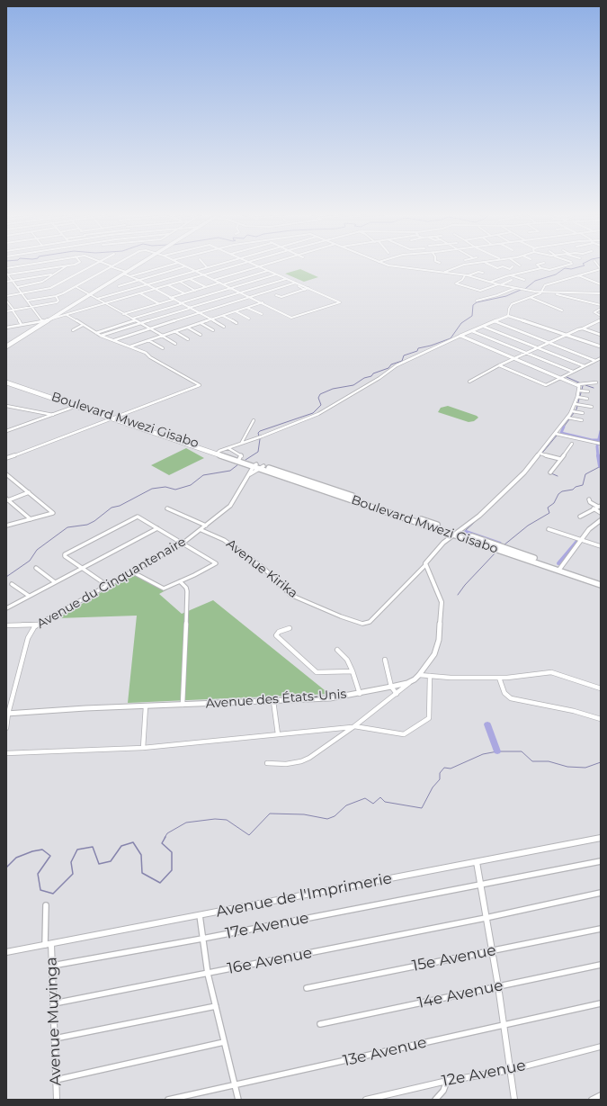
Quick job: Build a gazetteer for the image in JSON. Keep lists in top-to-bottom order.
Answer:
{
  "streets": {
    "main road": ["Boulevard Mwezi Gisabo"],
    "street": [
      "Avenue Kirika",
      "Avenue du Cinquantenaire",
      "Avenue des États-Unis",
      "Avenue de l'Imprimerie",
      "17e Avenue",
      "15e Avenue",
      "16e Avenue",
      "14e Avenue",
      "Avenue Muyinga",
      "13e Avenue",
      "12e Avenue"
    ]
  },
  "crossings": [
    ["Boulevard Mwezi Gisabo", "Avenue du Cinquantenaire"],
    ["Avenue Kirika", "Avenue du Cinquantenaire"],
    ["Avenue Kirika", "Avenue des États-Unis"],
    ["Avenue du Cinquantenaire", "Avenue des États-Unis"],
    ["Avenue de l'Imprimerie", "Avenue Muyinga"],
    ["17e Avenue", "Avenue Muyinga"],
    ["16e Avenue", "Avenue Muyinga"]
  ]
}
